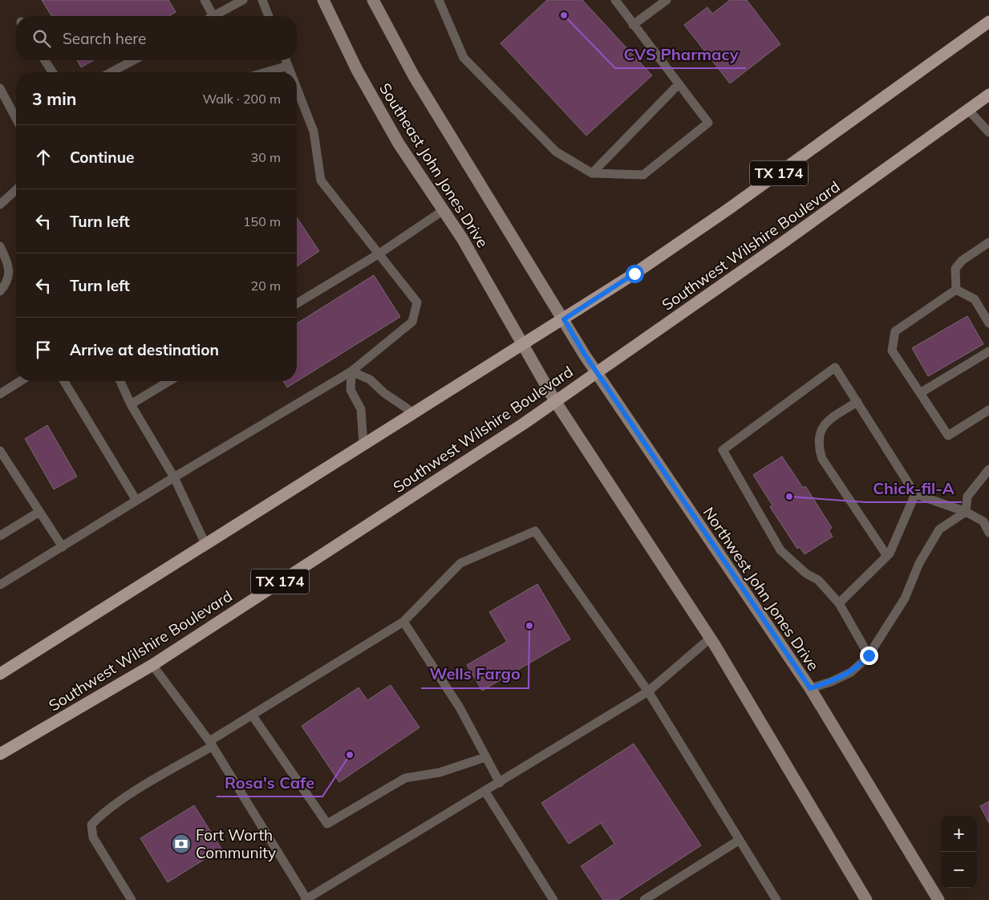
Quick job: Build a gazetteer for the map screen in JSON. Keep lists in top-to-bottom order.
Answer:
{
  "streets": {
    "main road": [
      "Southeast John Jones Drive",
      "TX 174",
      "Southwest Wilshire Boulevard",
      "Northwest John Jones Drive"
    ]
  },
  "crossings": [
    ["Southeast John Jones Drive", "TX 174"],
    ["Southeast John Jones Drive", "Northwest John Jones Drive"],
    ["TX 174", "Northwest John Jones Drive"],
    ["Southwest Wilshire Boulevard", "Northwest John Jones Drive"]
  ],
  "places": {
    "other": [
      "CVS Pharmacy",
      "Chick-fil-A",
      "Wells Fargo",
      "Rosa's Cafe"
    ],
    "bank": ["Fort Worth Community"]
  },
  "page": {
    "search": "Search here",
    "heading": ["3 min", "Walk · 200 m"],
    "list": [
      ["Continue", "30 m"],
      ["Turn left", "150 m"],
      ["Turn left", "20 m"],
      "Arrive at destination"
    ],
    "map_buttons": ["+", "−"]
  }
}
